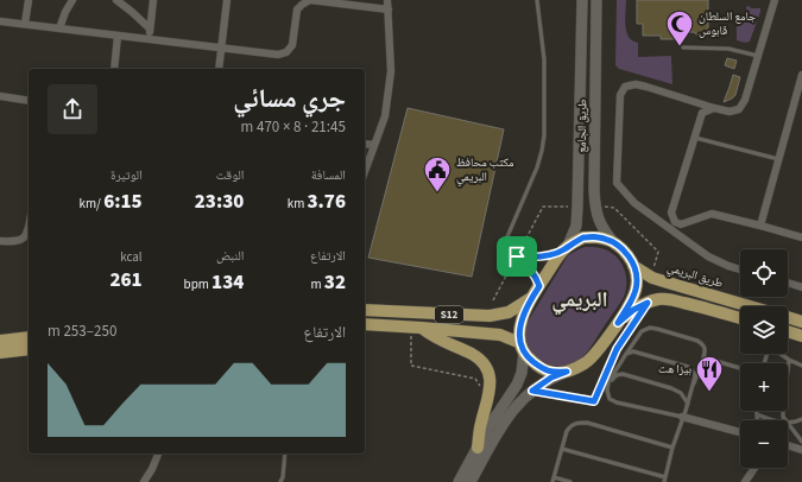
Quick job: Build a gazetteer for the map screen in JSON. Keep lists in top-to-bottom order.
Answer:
{
  "streets": {
    "main road": ["طريق الجامع", "طريق البريمي", "S12"]
  },
  "crossings": [
    ["طريق الجامع", "طريق البريمي"],
    ["طريق الجامع", "S12"],
    ["طريق البريمي", "S12"]
  ],
  "districts": ["البريمي"],
  "places": {
    "mosque": ["جامع السلطان قابوس"],
    "public building": ["مكتب محافظ البريمي"],
    "restaurant": ["بيزا ه‍ت"]
  },
  "page": {
    "heading": ["جري مسائي", "21:45 · 8 × 470 m"],
    "stats": [
      ["المسافة", "3.76 km"],
      ["الوقت", "23:30"],
      ["الوتيرة", "6:15 /km"],
      ["الارتفاع", "32 m"],
      ["النبض", "134 bpm"],
      ["kcal", "261"]
    ],
    "map_buttons": ["+", "−"],
    "chart": ["الارتفاع", "250–253 m"]
  }
}
